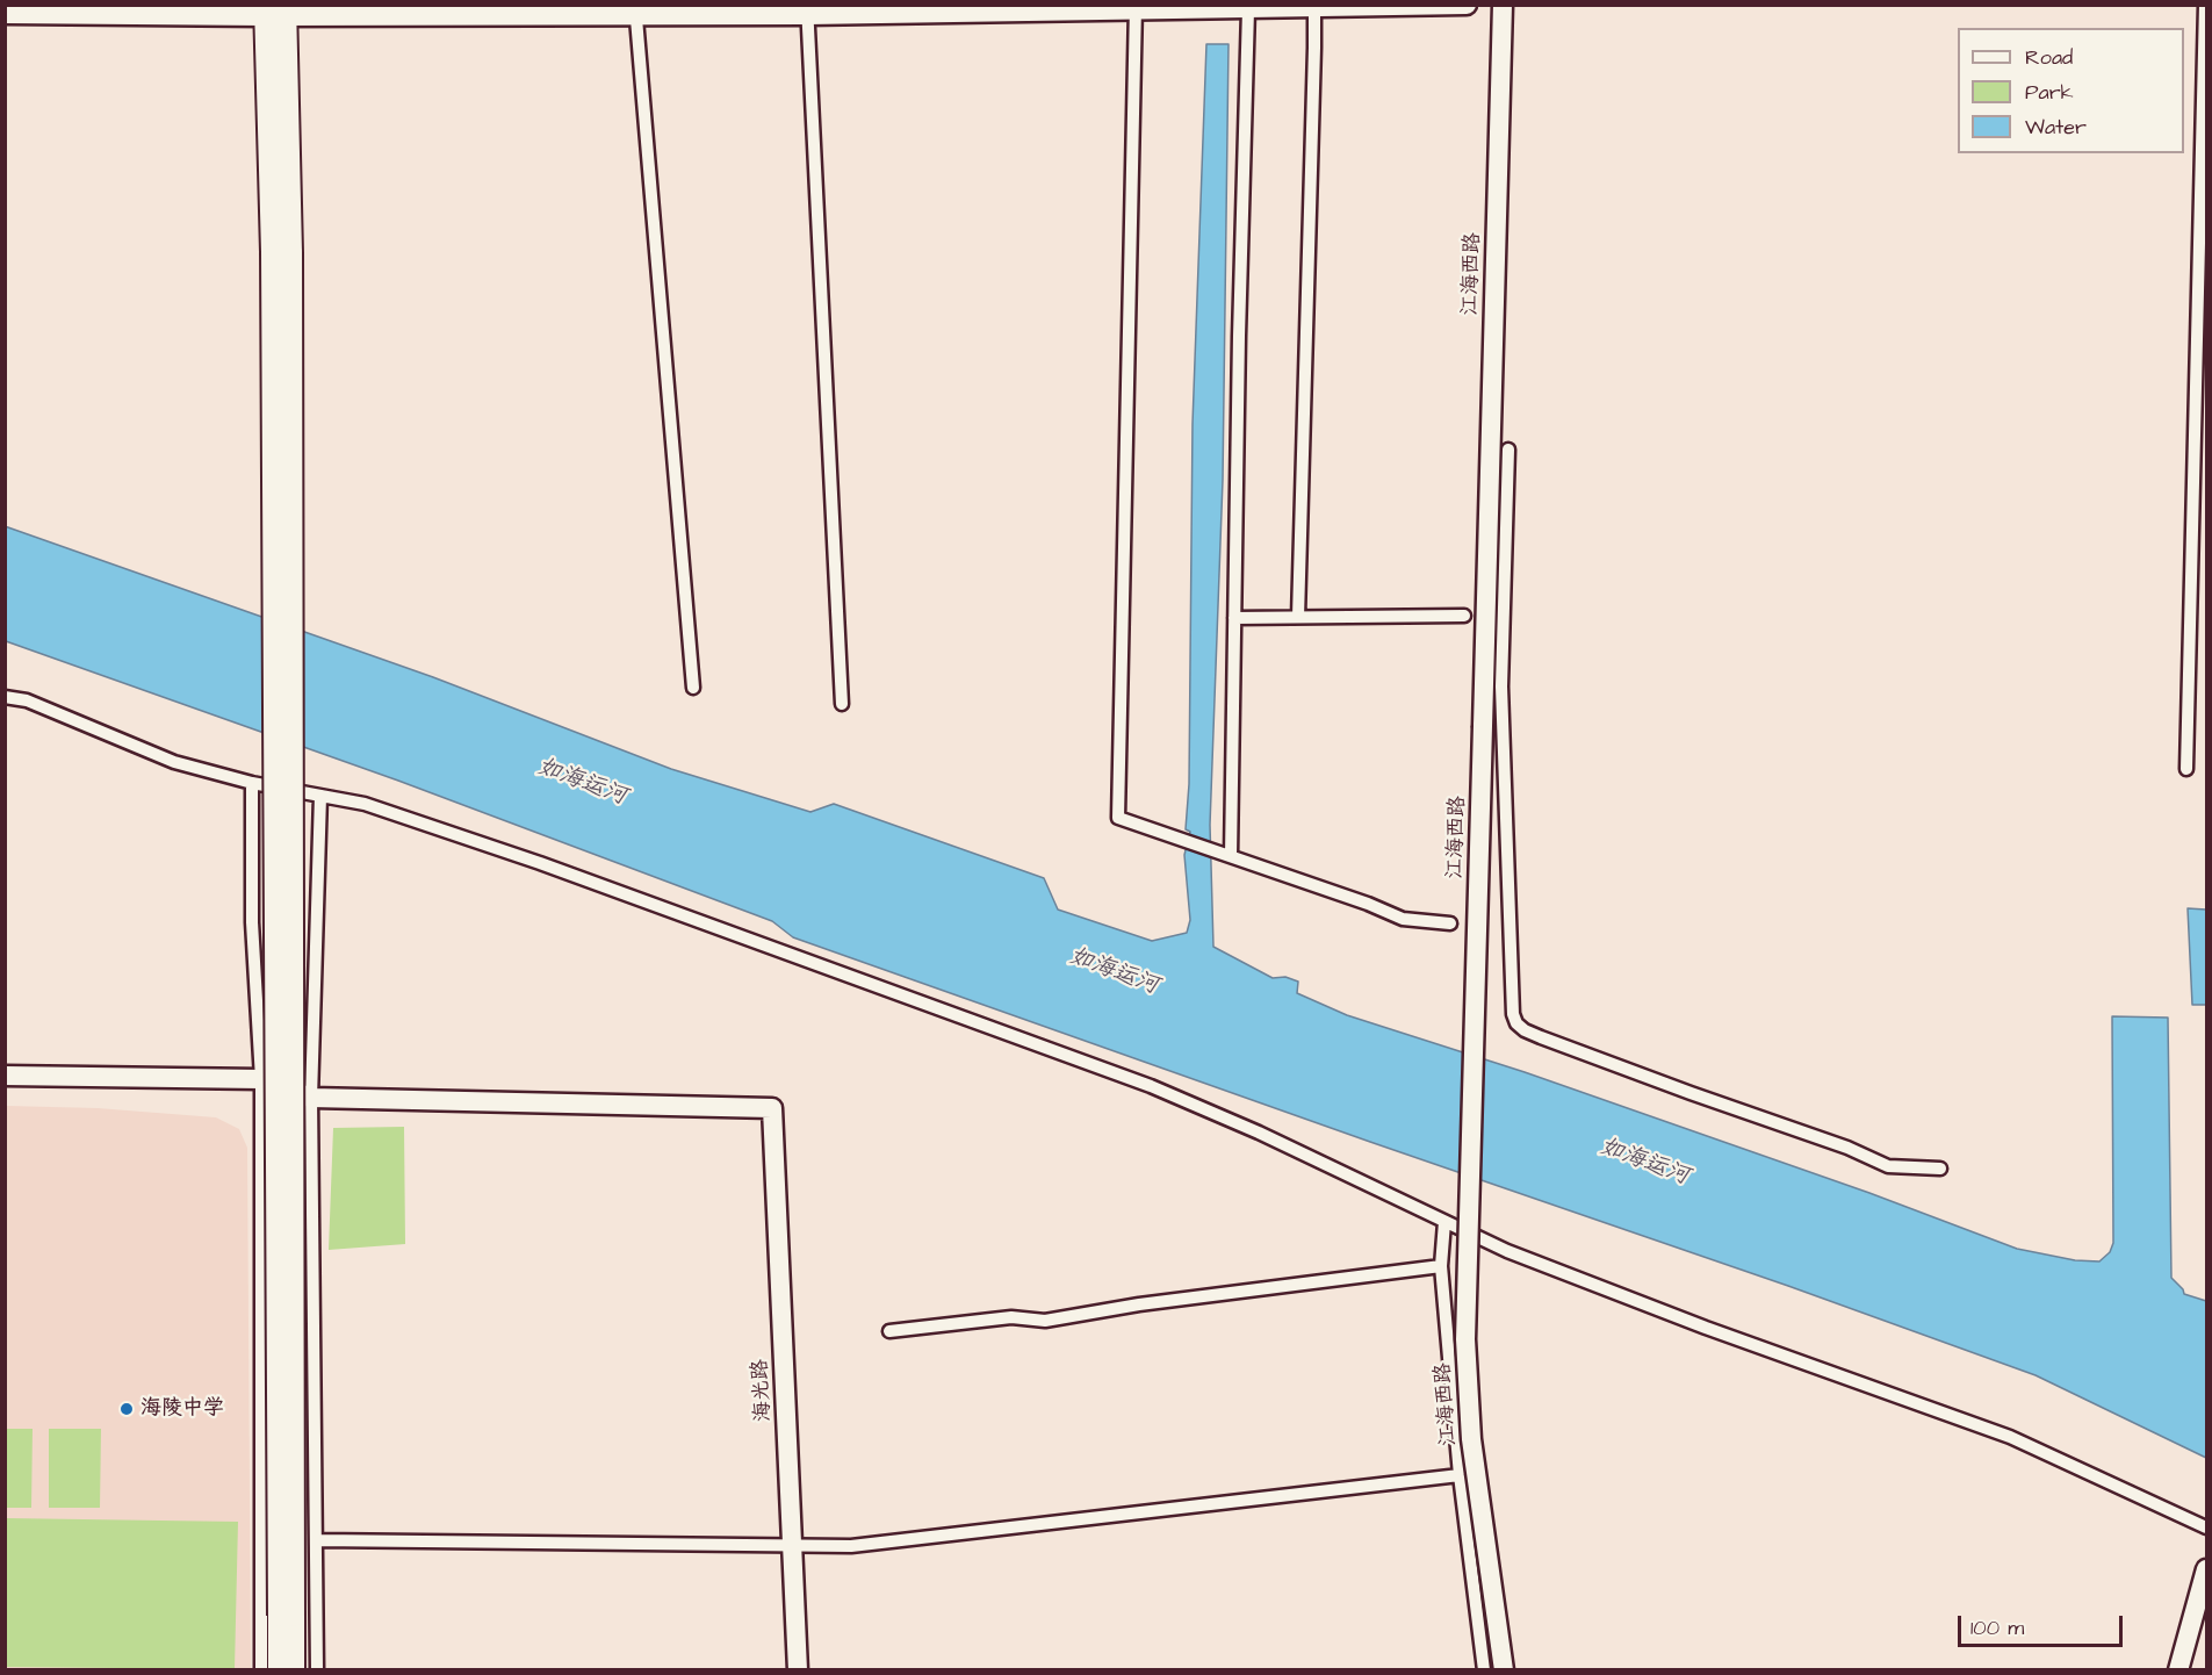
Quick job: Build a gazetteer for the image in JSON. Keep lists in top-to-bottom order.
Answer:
{
  "streets": {
    "street": ["江海西路", "海光路"]
  },
  "water": ["如海运河"],
  "places": ["海陵中学"],
  "legend": ["Road", "Park", "Water"],
  "scale_bar": "100 m"
}
